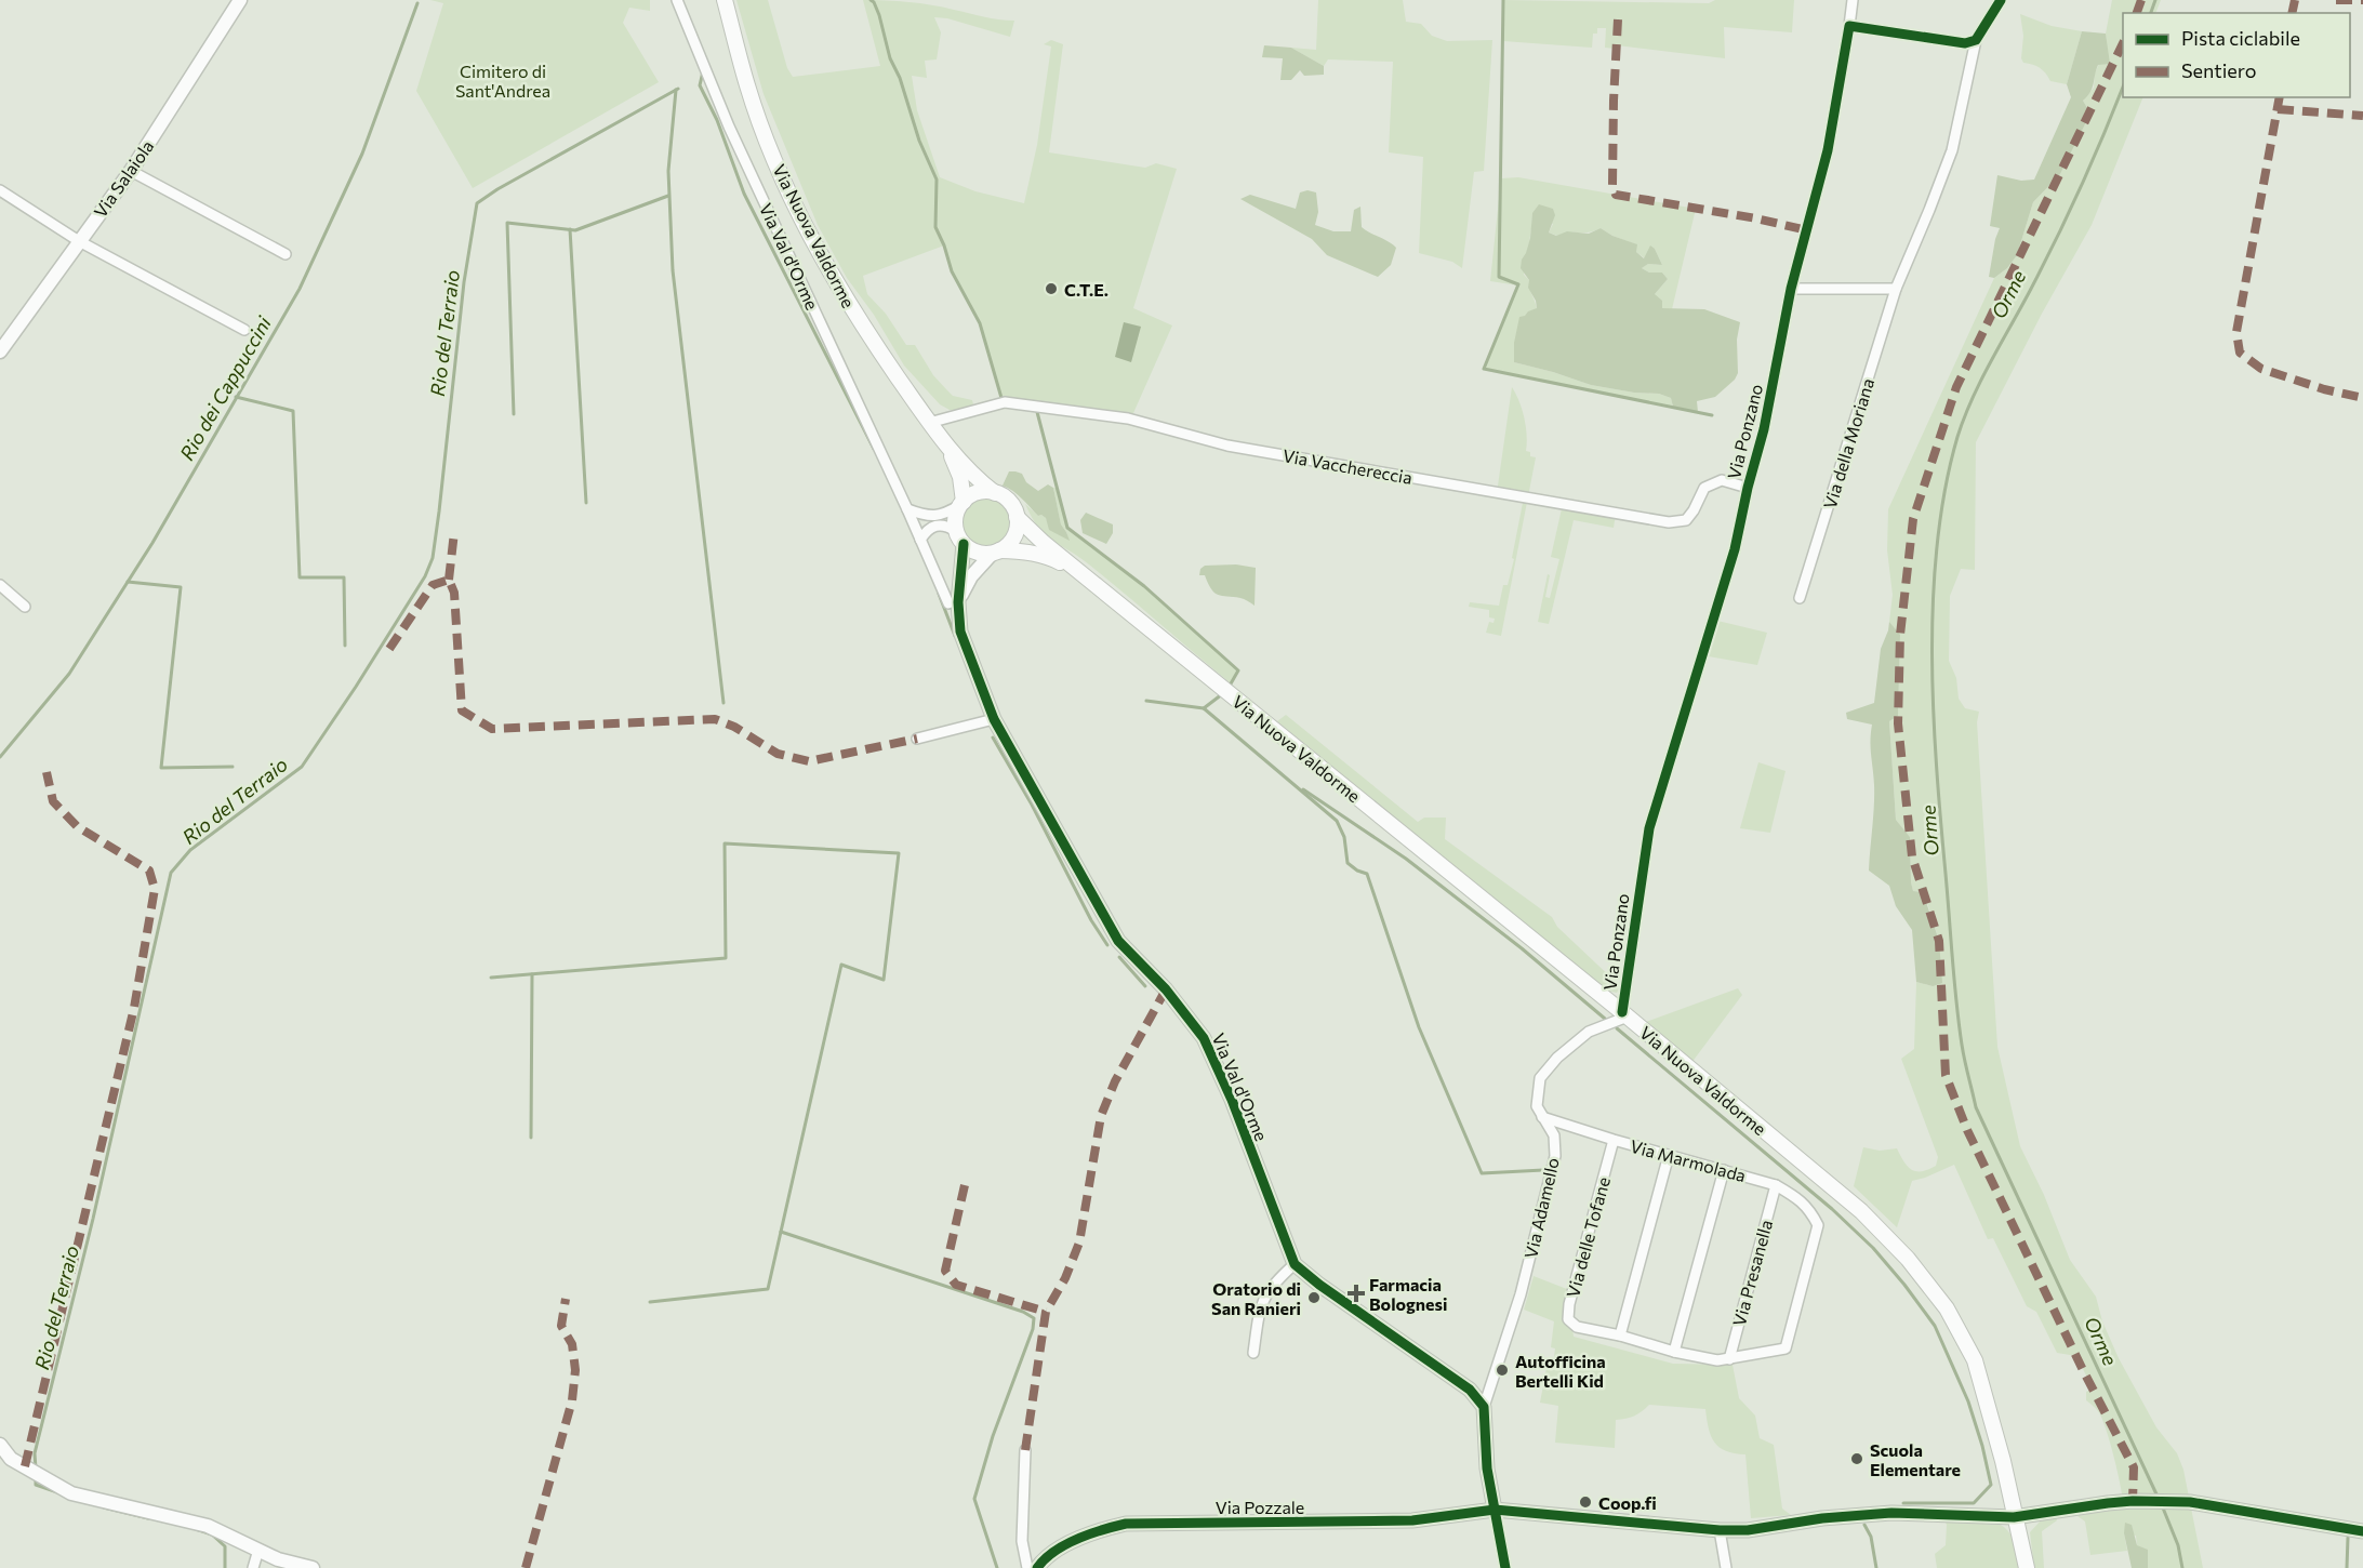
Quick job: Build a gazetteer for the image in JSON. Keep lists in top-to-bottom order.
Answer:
{
  "streets": {
    "main road": ["Via Nuova Valdorme"],
    "street": [
      "Via Salaiola",
      "Via Val d'Orme",
      "Via Ponzano",
      "Via della Moriana",
      "Via Vacchereccia",
      "Via Marmolada",
      "Via Adamello",
      "Via delle Tofane",
      "Via Presanella",
      "Via Pozzale"
    ]
  },
  "crossings": [
    ["Via Nuova Valdorme", "Via Val d'Orme"],
    ["Via Nuova Valdorme", "Via Ponzano"],
    ["Via Nuova Valdorme", "Via Vacchereccia"],
    ["Via Nuova Valdorme", "Via Adamello"],
    ["Via Nuova Valdorme", "Via Pozzale"],
    ["Via Val d'Orme", "Via Adamello"],
    ["Via Ponzano", "Via Vacchereccia"],
    ["Via Ponzano", "Via Adamello"],
    ["Via Marmolada", "Via Adamello"],
    ["Via Marmolada", "Via delle Tofane"],
    ["Via Marmolada", "Via Presanella"]
  ],
  "water": ["Orme", "Rio del Terraio", "Rio dei Cappuccini"],
  "parks": ["Cimitero di Sant'Andrea"],
  "places": {
    "other": [
      "C.T.E.",
      "Oratorio di San Ranieri",
      "Autofficina Bertelli Kid",
      "Scuola Elementare",
      "Coop.fi"
    ],
    "health": ["Farmacia Bolognesi"]
  },
  "legend": ["Pista ciclabile", "Sentiero"]
}
